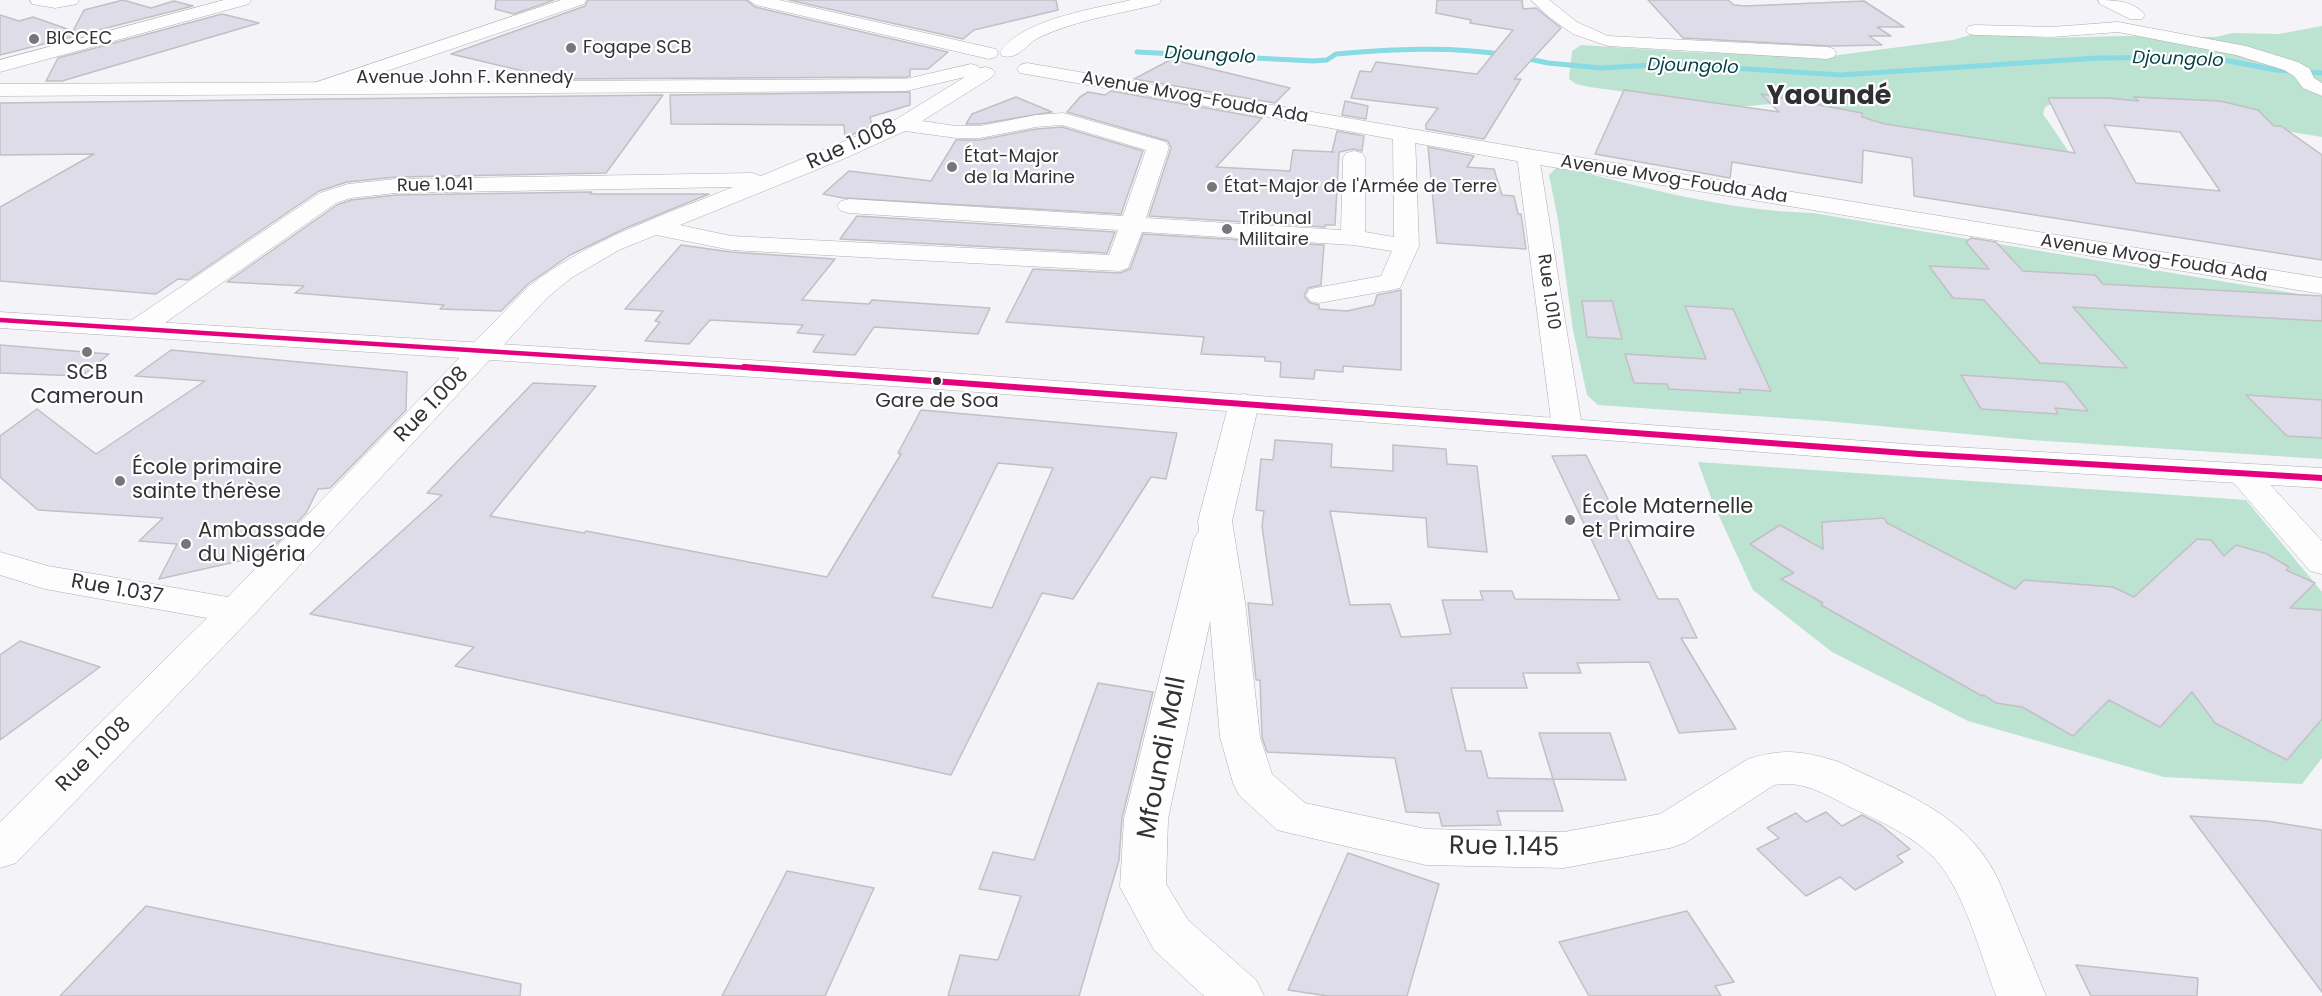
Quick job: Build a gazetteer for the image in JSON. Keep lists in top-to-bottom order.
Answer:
{
  "streets": {
    "street": [
      "Avenue John F. Kennedy",
      "Avenue Mvog-Fouda Ada",
      "Rue 1.008",
      "Rue 1.041",
      "Rue 1.010",
      "Rue 1.037",
      "Mfoundi Mall",
      "Rue 1.145"
    ]
  },
  "crossings": [
    ["Avenue John F. Kennedy", "Rue 1.008"],
    ["Avenue Mvog-Fouda Ada", "Rue 1.008"],
    ["Avenue Mvog-Fouda Ada", "Rue 1.010"],
    ["Rue 1.008", "Rue 1.041"],
    ["Rue 1.008", "Rue 1.037"],
    ["Mfoundi Mall", "Rue 1.145"]
  ],
  "districts": ["Yaoundé"],
  "water": ["Djoungolo"],
  "places": [
    "BICCEC",
    "Fogape SCB",
    "État-Major de la Marine",
    "État-Major de l'Armée de Terre",
    "Tribunal Militaire",
    "SCB Cameroun",
    "Gare de Soa",
    "École primaire sainte thérèse",
    "École Maternelle et Primaire",
    "Ambassade du Nigéria"
  ]
}
